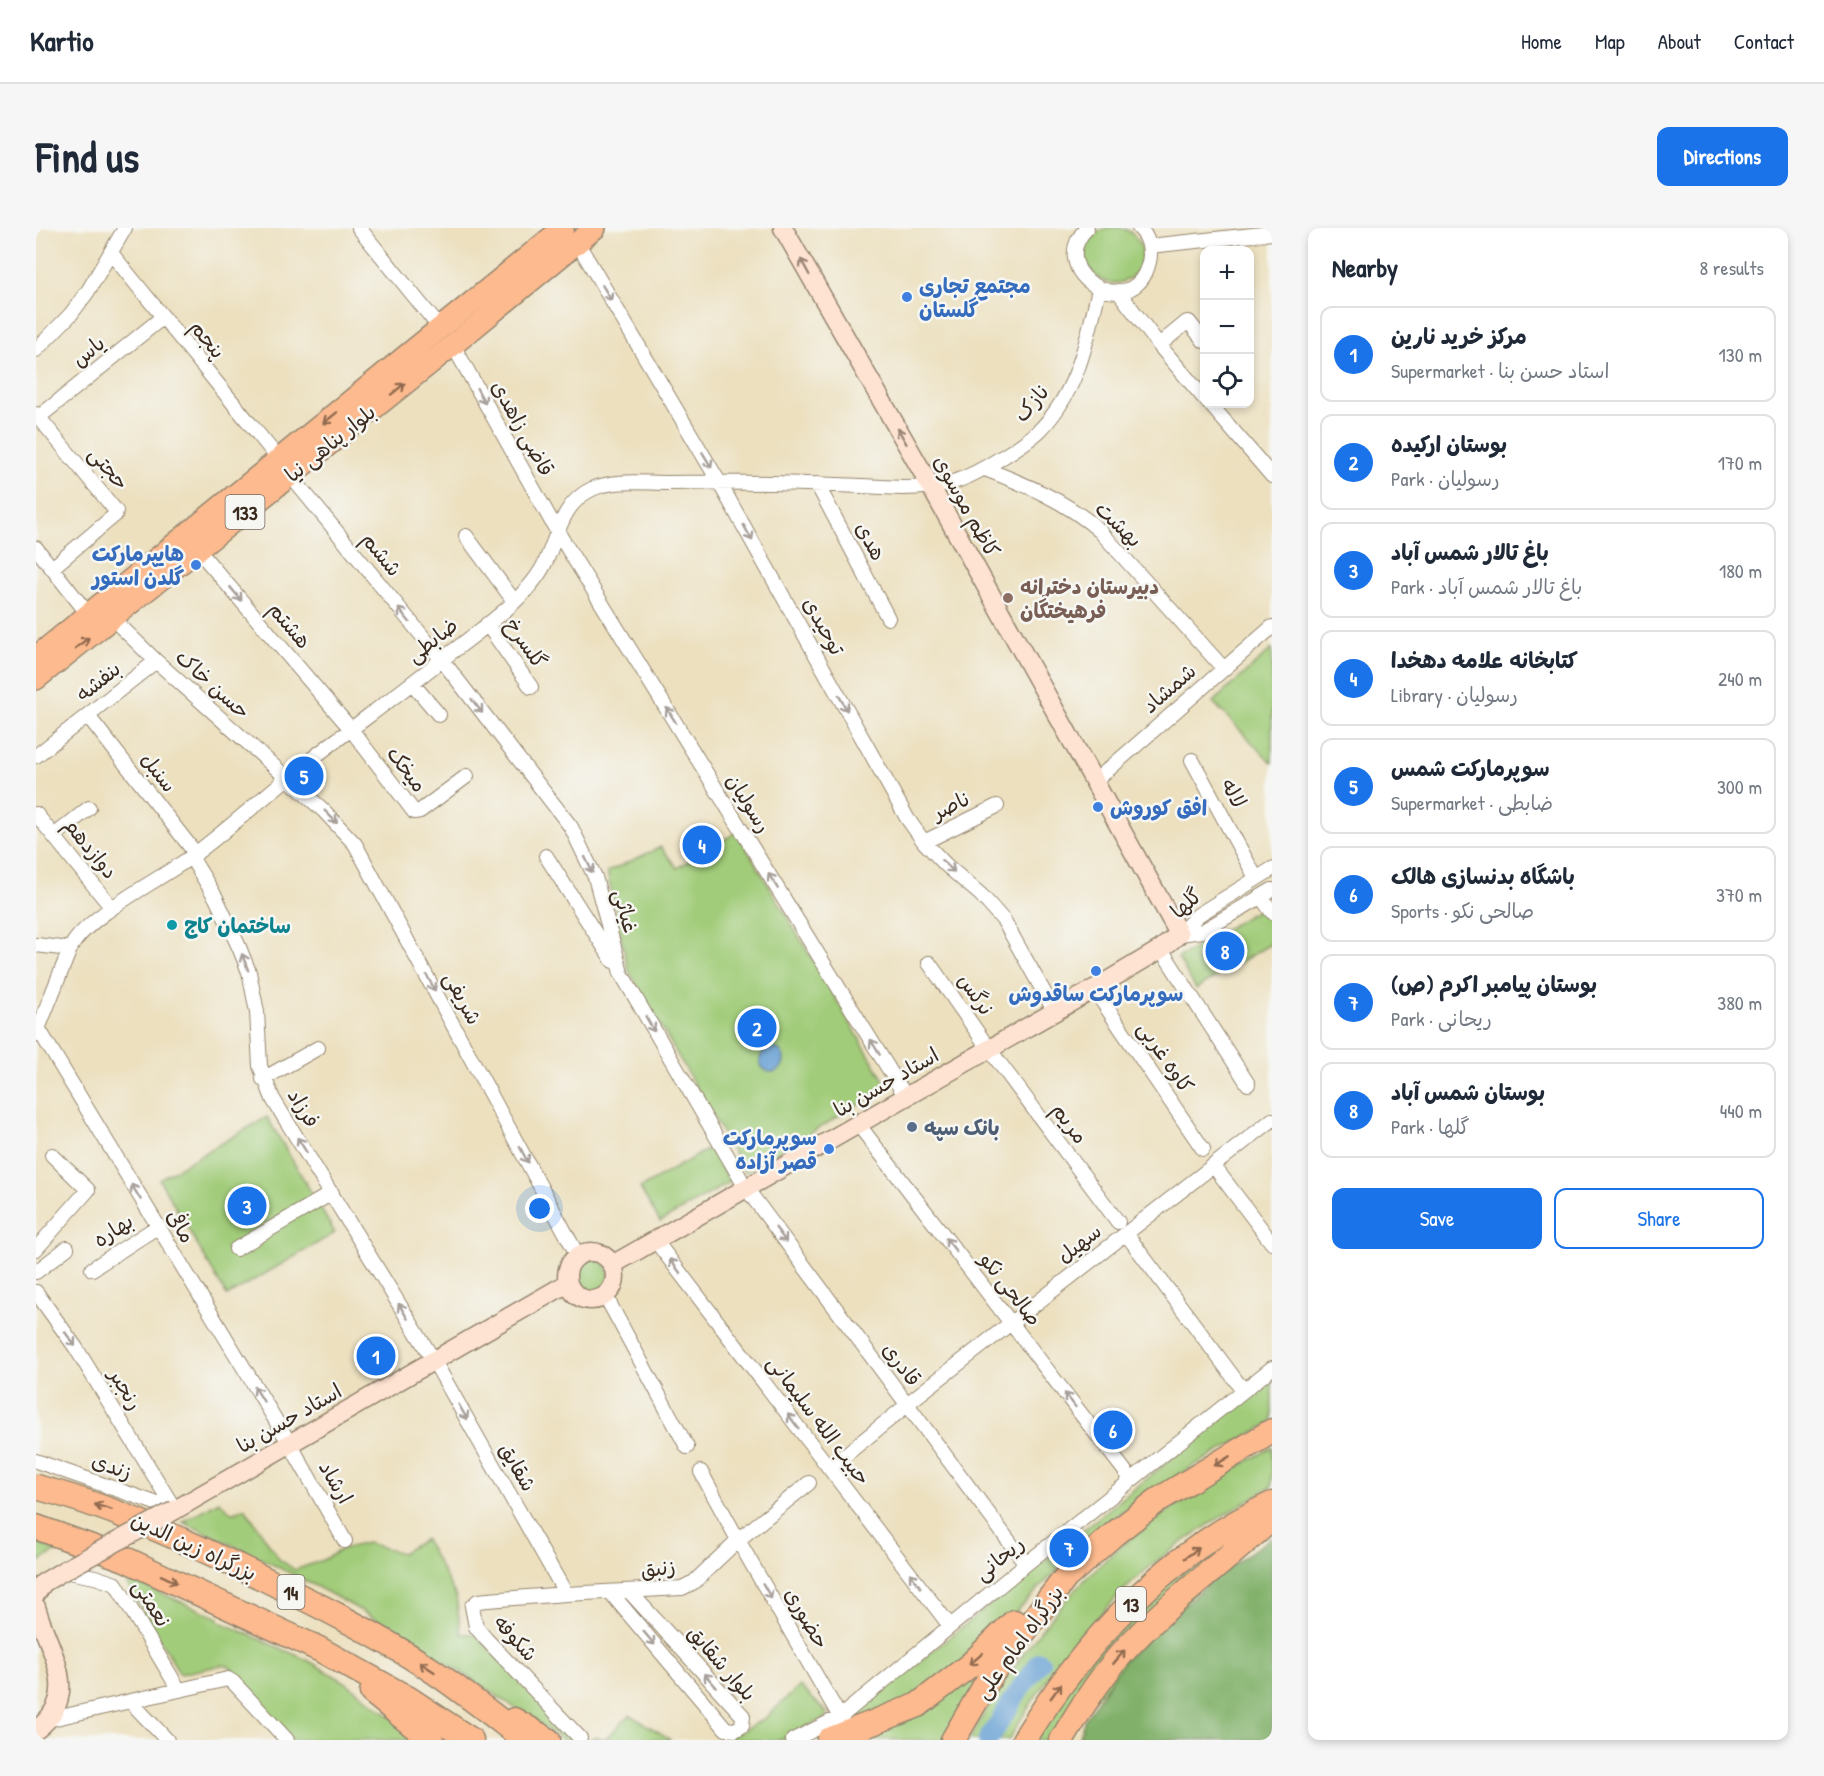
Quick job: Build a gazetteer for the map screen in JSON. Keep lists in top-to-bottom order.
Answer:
{
  "streets": {
    "highway": [
      "بزرگراه زین الدین",
      "14",
      "13",
      "بزرگراه امام علی"
    ],
    "main road": [
      "بلوار پناهی نیا",
      "کاظم موسوی",
      "133",
      "استاد حسن بنا"
    ],
    "street": [
      "پنجم",
      "یاس",
      "نازک",
      "قاضی زاهدی",
      "حجتی",
      "بهشت",
      "هدی",
      "ششم",
      "هشتم",
      "توحیدی",
      "ضابطی",
      "گلسرخ",
      "بنفشه",
      "حسن خاک",
      "شمشاد",
      "میخک",
      "سنبل",
      "لاله",
      "رسولیان",
      "ناصر",
      "دوازدهم",
      "گلها",
      "غیاثی",
      "نرگس",
      "شریفی",
      "کاوه غربی",
      "فرزاد",
      "مریم",
      "مافی",
      "بهاره",
      "سهیل",
      "صالحی نکو",
      "قادری",
      "رنجبر",
      "حبیب الله سلیمانی",
      "زندی",
      "شقایق",
      "ارشاد",
      "ریحانی",
      "زنبق",
      "نعمتی",
      "حضوری",
      "شکوفه",
      "بلوار شقایق"
    ]
  },
  "crossings": [
    ["پنجم", "یاس"],
    ["یاس", "حجتی"],
    ["نازک", "کاظم موسوی"],
    ["نازک", "بهشت"],
    ["نازک", "ضابطی"],
    ["قاضی زاهدی", "بلوار پناهی نیا"],
    ["قاضی زاهدی", "ضابطی"],
    ["قاضی زاهدی", "رسولیان"],
    ["بلوار پناهی نیا", "ششم"],
    ["بلوار پناهی نیا", "هشتم"],
    ["بلوار پناهی نیا", "توحیدی"],
    ["بلوار پناهی نیا", "حسن خاک"],
    ["کاظم موسوی", "ضابطی"],
    ["کاظم موسوی", "شمشاد"],
    ["کاظم موسوی", "گلها"],
    ["کاظم موسوی", "استاد حسن بنا"],
    ["بهشت", "شمشاد"],
    ["هدی", "ضابطی"],
    ["ششم", "ضابطی"],
    ["ششم", "غیاثی"],
    ["هشتم", "ضابطی"],
    ["هشتم", "میخک"],
    ["توحیدی", "ضابطی"],
    ["توحیدی", "ناصر"],
    ["توحیدی", "استاد حسن بنا"],
    ["ضابطی", "گلسرخ"],
    ["ضابطی", "حسن خاک"],
    ["ضابطی", "میخک"],
    ["ضابطی", "سنبل"],
    ["ضابطی", "رسولیان"],
    ["ضابطی", "دوازدهم"],
    ["ضابطی", "غیاثی"],
    ["ضابطی", "شریفی"],
    ["ضابطی", "فرزاد"],
    ["ضابطی", "مافی"],
    ["بنفشه", "حسن خاک"],
    ["بنفشه", "سنبل"],
    ["حسن خاک", "شریفی"],
    ["سنبل", "فرزاد"],
    ["لاله", "گلها"],
    ["رسولیان", "استاد حسن بنا"],
    ["گلها", "استاد حسن بنا"],
    ["غیاثی", "استاد حسن بنا"],
    ["غیاثی", "قادری"],
    ["نرگس", "استاد حسن بنا"],
    ["نرگس", "مریم"],
    ["شریفی", "استاد حسن بنا"],
    ["کاوه غربی", "استاد حسن بنا"],
    ["استاد حسن بنا", "فرزاد"],
    ["استاد حسن بنا", "مریم"],
    ["استاد حسن بنا", "مافی"],
    ["استاد حسن بنا", "صالحی نکو"],
    ["استاد حسن بنا", "قادری"],
    ["استاد حسن بنا", "رنجبر"],
    ["استاد حسن بنا", "حبیب الله سلیمانی"],
    ["استاد حسن بنا", "زندی"],
    ["استاد حسن بنا", "شقایق"],
    ["استاد حسن بنا", "ارشاد"],
    ["استاد حسن بنا", "نعمتی"],
    ["فرزاد", "شقایق"],
    ["مافی", "بهاره"],
    ["مافی", "ارشاد"],
    ["سهیل", "صالحی نکو"],
    ["صالحی نکو", "ریحانی"],
    ["قادری", "ریحانی"],
    ["رنجبر", "زندی"],
    ["حبیب الله سلیمانی", "ریحانی"],
    ["شقایق", "زنبق"],
    ["شقایق", "شکوفه"],
    ["ریحانی", "حضوری"],
    ["زنبق", "حضوری"],
    ["زنبق", "شکوفه"],
    ["زنبق", "بلوار شقایق"]
  ],
  "one_way": [
    "قاضی زاهدی",
    "کاظم موسوی",
    "هشتم",
    "توحیدی",
    "رسولیان",
    "غیاثی",
    "شریفی",
    "فرزاد",
    "مافی",
    "صالحی نکو",
    "قادری",
    "رنجبر",
    "شقایق",
    "حضوری"
  ],
  "places": [
    "مجتمع تجاری گلستان",
    "هایپرمارکت گلدن استور",
    "دبیرستان دخترانه فرهیختگان",
    "افق کوروش",
    "ساختمان کاج",
    "سوپرمارکت ساقدوش",
    "بانک سپه",
    "سوپرمارکت قصر آزاده"
  ],
  "page": {
    "header": "Kartio",
    "nav": [
      "Home",
      "Map",
      "About",
      "Contact"
    ],
    "buttons": [
      "Directions",
      ["Save", "Share"]
    ],
    "title": "Find us",
    "heading": ["Nearby", "8 results"],
    "map_buttons": ["+", "−"],
    "list": [
      {
        "mark": "1",
        "name": "مرکز خرید نارین",
        "note": "Supermarket · استاد حسن بنا",
        "value": "130 m"
      },
      {
        "mark": "2",
        "name": "بوستان ارکیده",
        "note": "Park · رسولیان",
        "value": "170 m"
      },
      {
        "mark": "3",
        "name": "باغ تالار شمس آباد",
        "note": "Park · باغ تالار شمس آباد",
        "value": "180 m"
      },
      {
        "mark": "4",
        "name": "کتابخانه علامه دهخدا",
        "note": "Library · رسولیان",
        "value": "240 m"
      },
      {
        "mark": "5",
        "name": "سوپرمارکت شمس",
        "note": "Supermarket · ضابطی",
        "value": "300 m"
      },
      {
        "mark": "6",
        "name": "باشگاه بدنسازی هالک",
        "note": "Sports · صالحی نکو",
        "value": "370 m"
      },
      {
        "mark": "7",
        "name": "بوستان پیامبر اکرم (ص)",
        "note": "Park · ریحانی",
        "value": "380 m"
      },
      {
        "mark": "8",
        "name": "بوستان شمس آباد",
        "note": "Park · گلها",
        "value": "440 m"
      }
    ],
    "pins": [
      "5",
      "4",
      "8",
      "2",
      "3",
      "1",
      "6",
      "7"
    ]
  }
}
